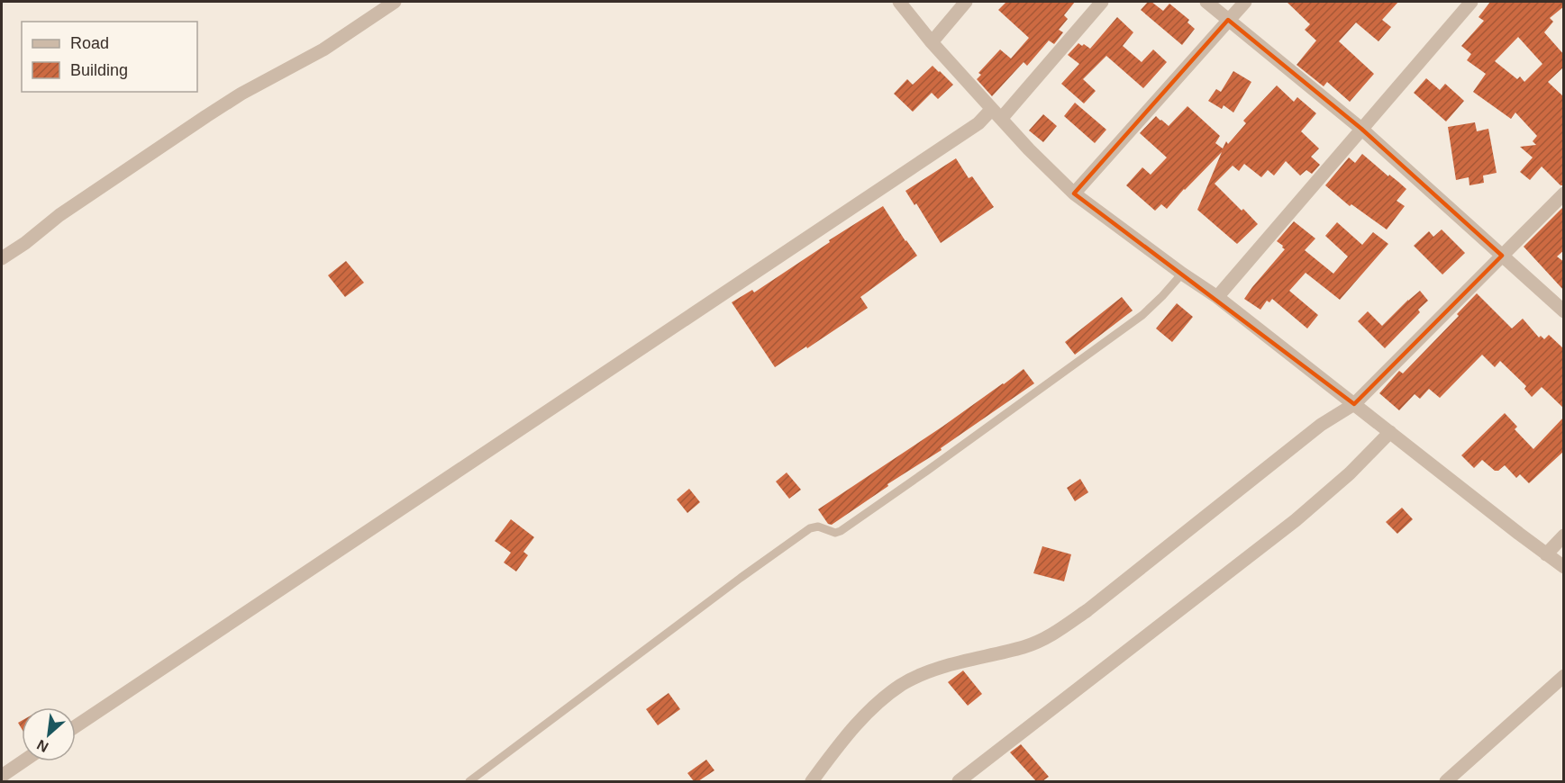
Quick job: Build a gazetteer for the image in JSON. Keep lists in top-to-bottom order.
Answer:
{
  "legend": ["Road", "Building"],
  "north": "bottom left"
}
